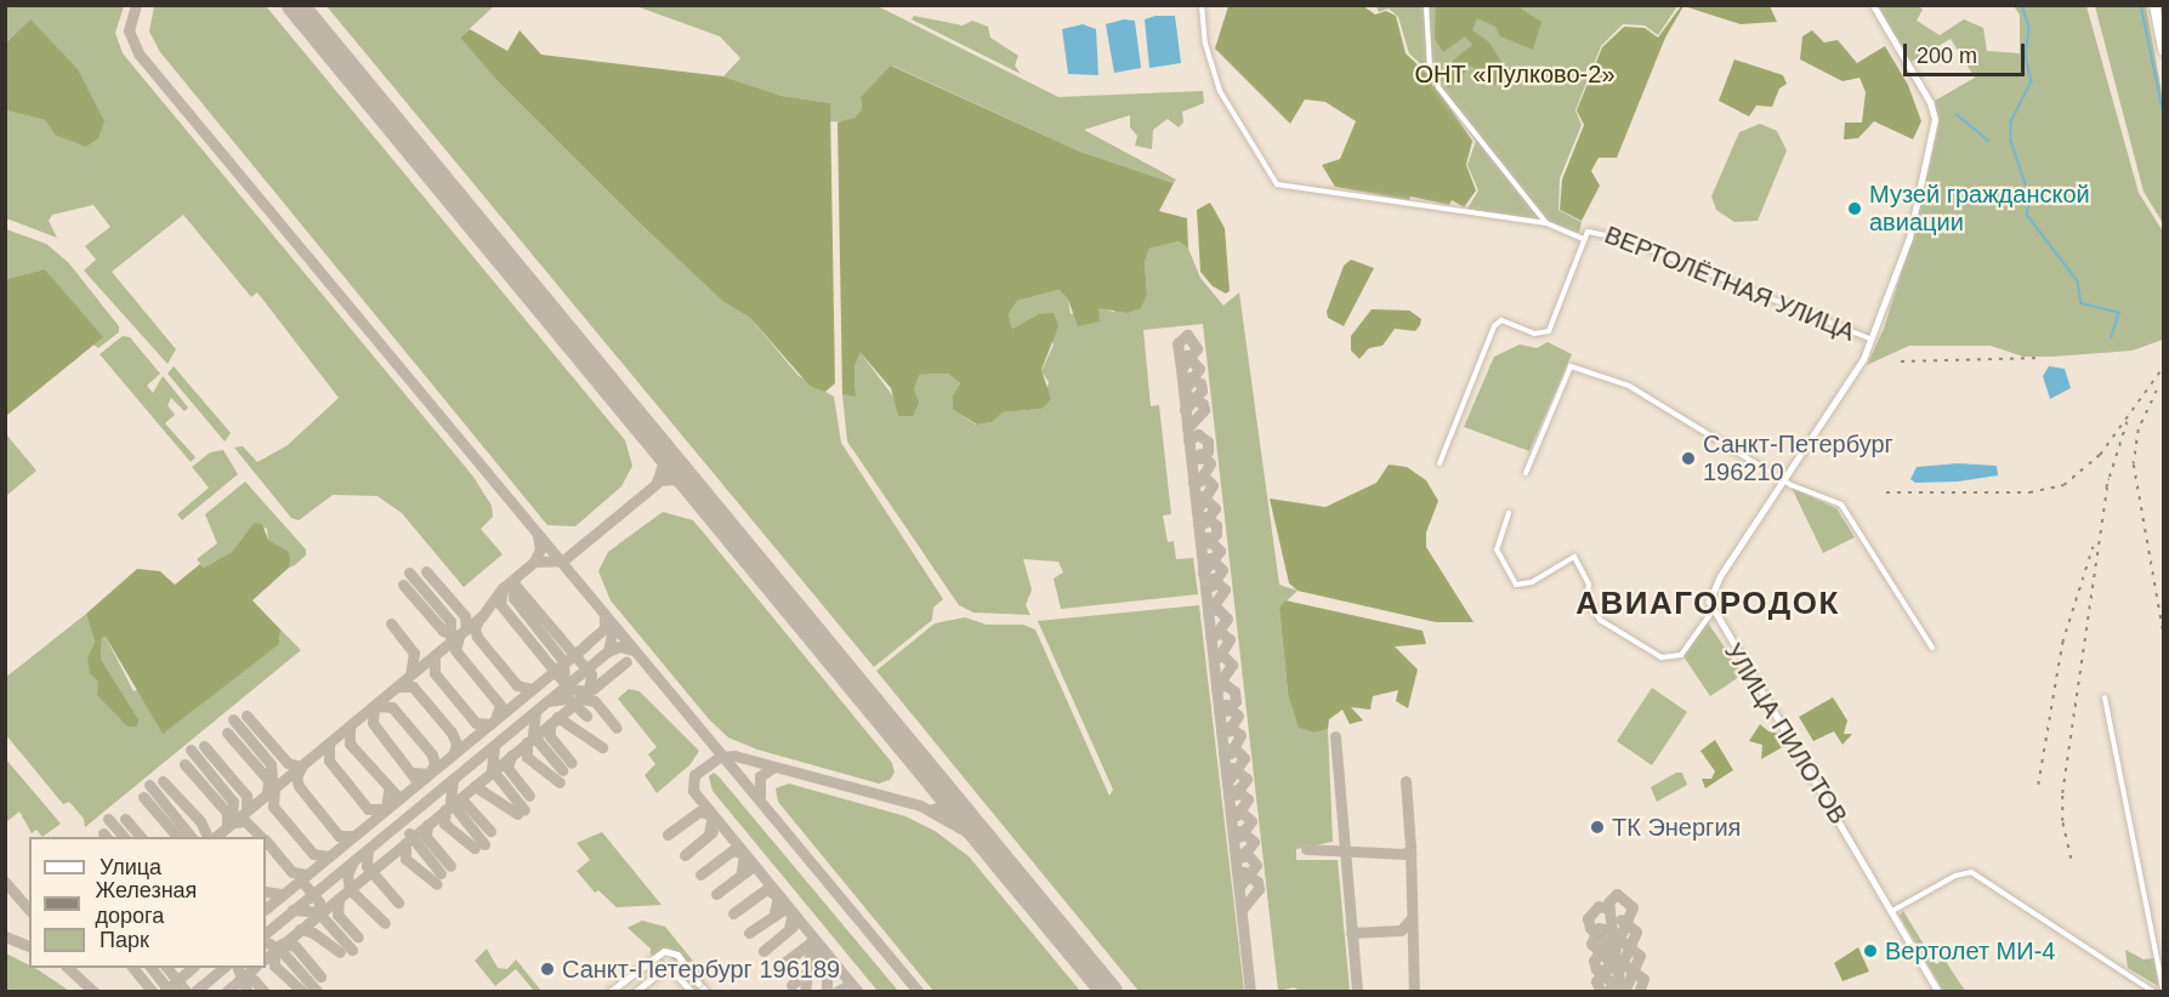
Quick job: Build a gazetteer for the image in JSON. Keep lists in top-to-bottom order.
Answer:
{
  "streets": {
    "street": ["ВЕРТОЛЁТНАЯ УЛИЦА", "УЛИЦА ПИЛОТОВ"]
  },
  "districts": ["АВИАГОРОДОК"],
  "parks": ["ОНТ «Пулково-2»"],
  "places": [
    "Музей гражданской авиации",
    "Санкт-Петербург 196210",
    "ТК Энергия",
    "Вертолет МИ-4",
    "Санкт-Петербург 196189"
  ],
  "legend": ["Улица", "Железная дорога", "Парк"],
  "scale_bar": "200 m"
}
